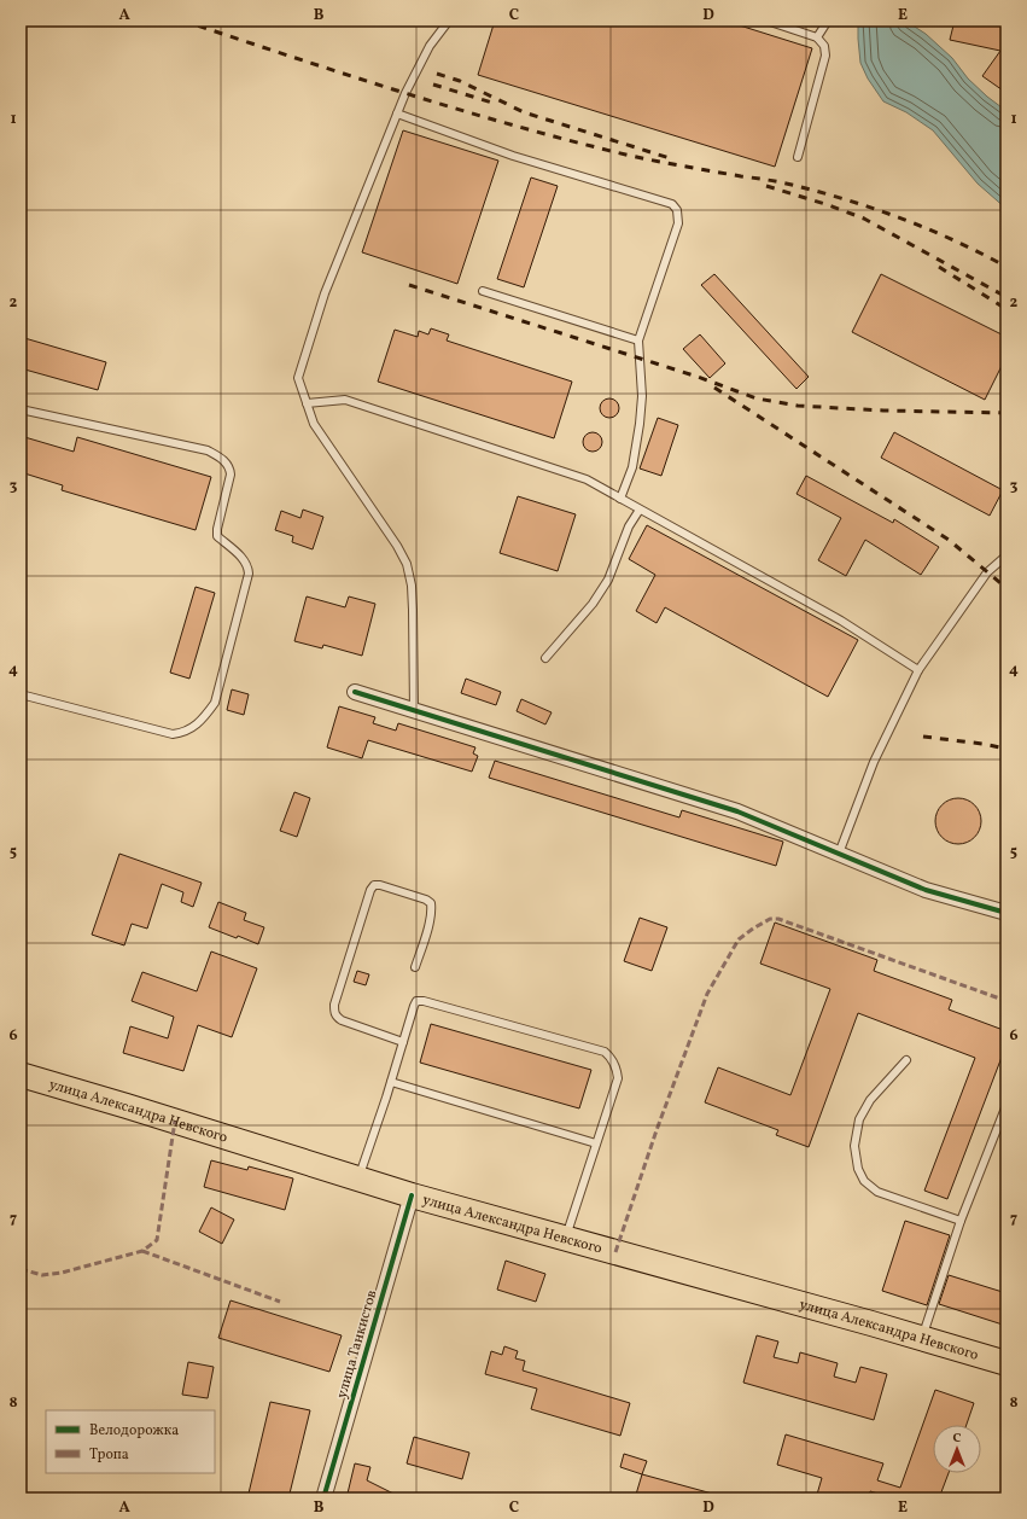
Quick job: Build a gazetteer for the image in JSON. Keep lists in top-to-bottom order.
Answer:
{
  "streets": {
    "main road": ["улица Александра Невского"],
    "street": ["улица Танкистов"]
  },
  "crossings": [
    ["улица Александра Невского", "улица Танкистов"]
  ],
  "legend": ["Велодорожка", "Тропа"],
  "north": "top",
  "grid": {
    "columns": [
      "A",
      "B",
      "C",
      "D",
      "E"
    ],
    "rows": [
      "1",
      "2",
      "3",
      "4",
      "5",
      "6",
      "7",
      "8"
    ]
  }
}
